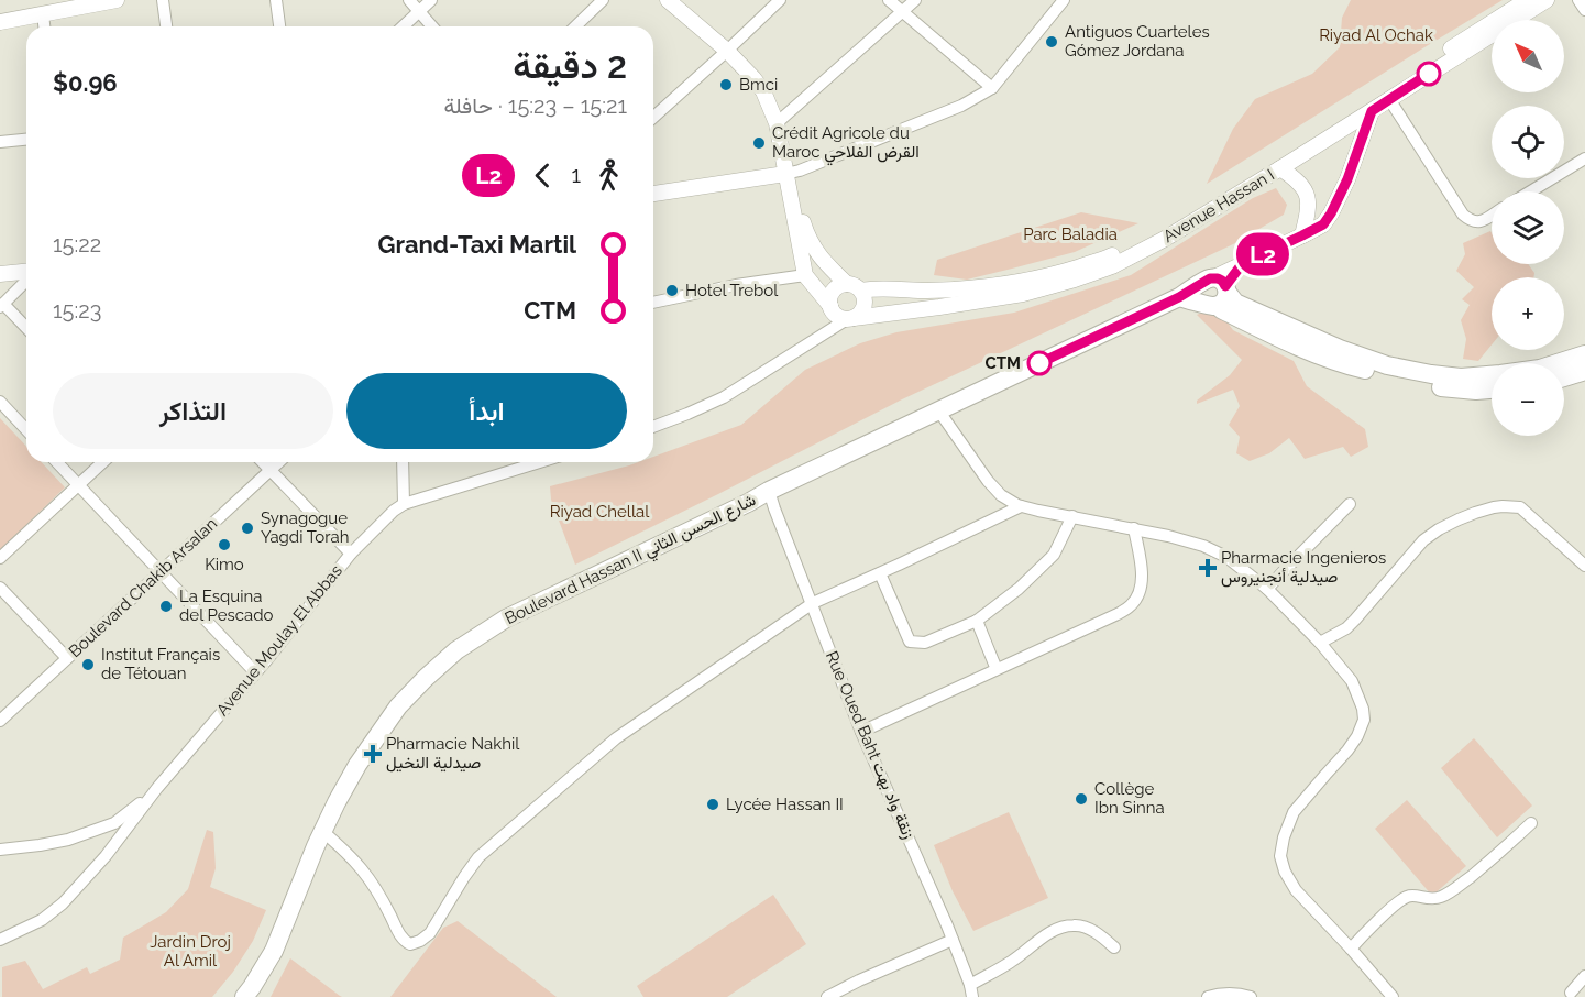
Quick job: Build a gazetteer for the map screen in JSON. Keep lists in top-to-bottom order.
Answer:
{
  "streets": {
    "main road": ["Avenue Hassan I", "Boulevard Hassan II شارع الحسن الثاني"],
    "street": ["Boulevard Chakib Arsalan", "Avenue Moulay El Abbas", "Rue Oued Baht زنقة واد بهت"]
  },
  "crossings": [
    ["Avenue Hassan I", "Boulevard Hassan II شارع الحسن الثاني"],
    ["Boulevard Hassan II شارع الحسن الثاني", "Rue Oued Baht زنقة واد بهت"]
  ],
  "parks": [
    "Riyad Al Ochak",
    "Parc Baladia",
    "Riyad Chellal",
    "Jardin Droj Al Amil"
  ],
  "places": {
    "other": [
      "Antiguos Cuarteles Gómez Jordana",
      "Bmci",
      "Crédit Agricole du Maroc القرض الفلاحي",
      "Hotel Trebol",
      "CTM",
      "Synagogue Yagdi Torah",
      "Kimo",
      "La Esquina del Pescado",
      "Institut Français de Tétouan",
      "Collège Ibn Sinna",
      "Lycée Hassan II"
    ],
    "health": ["Pharmacie Ingenieros صيدلية أنجنيروس", "Pharmacie Nakhil صيدلية النخيل"]
  },
  "lines": ["bus line L2"],
  "north": "top left",
  "page": {
    "on_map": "L2",
    "map_buttons": ["+", "−"],
    "heading": ["2 دقيقة", "15:21 – 15:23 · حافلة", "$0.96"],
    "legs": ["1", "L2"],
    "list": [
      {
        "name": "Grand-Taxi Martil",
        "value": "15:22"
      },
      {
        "name": "CTM",
        "value": "15:23"
      }
    ],
    "buttons": ["ابدأ", "التذاكر"]
  }
}
